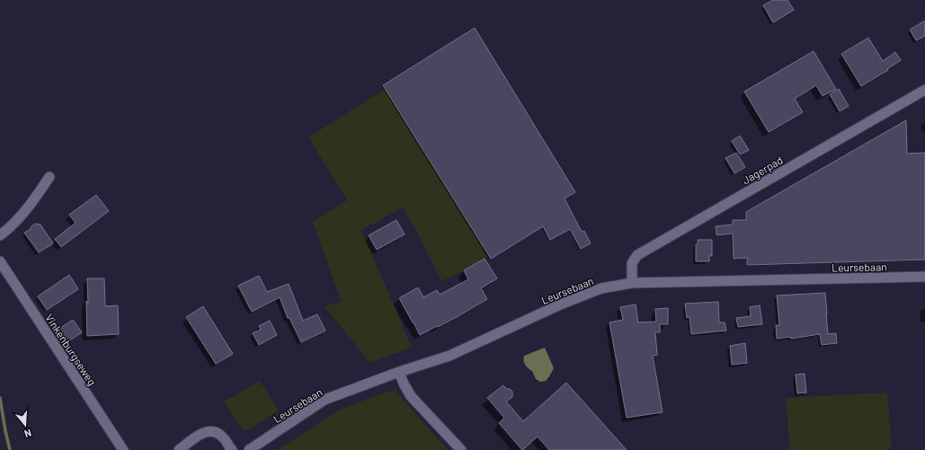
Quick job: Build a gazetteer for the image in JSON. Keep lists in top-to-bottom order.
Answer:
{
  "streets": {
    "street": ["Jagerpad", "Leursebaan", "Vinkenburgseweg"]
  },
  "crossings": [
    ["Jagerpad", "Leursebaan"]
  ],
  "north": "bottom"
}
